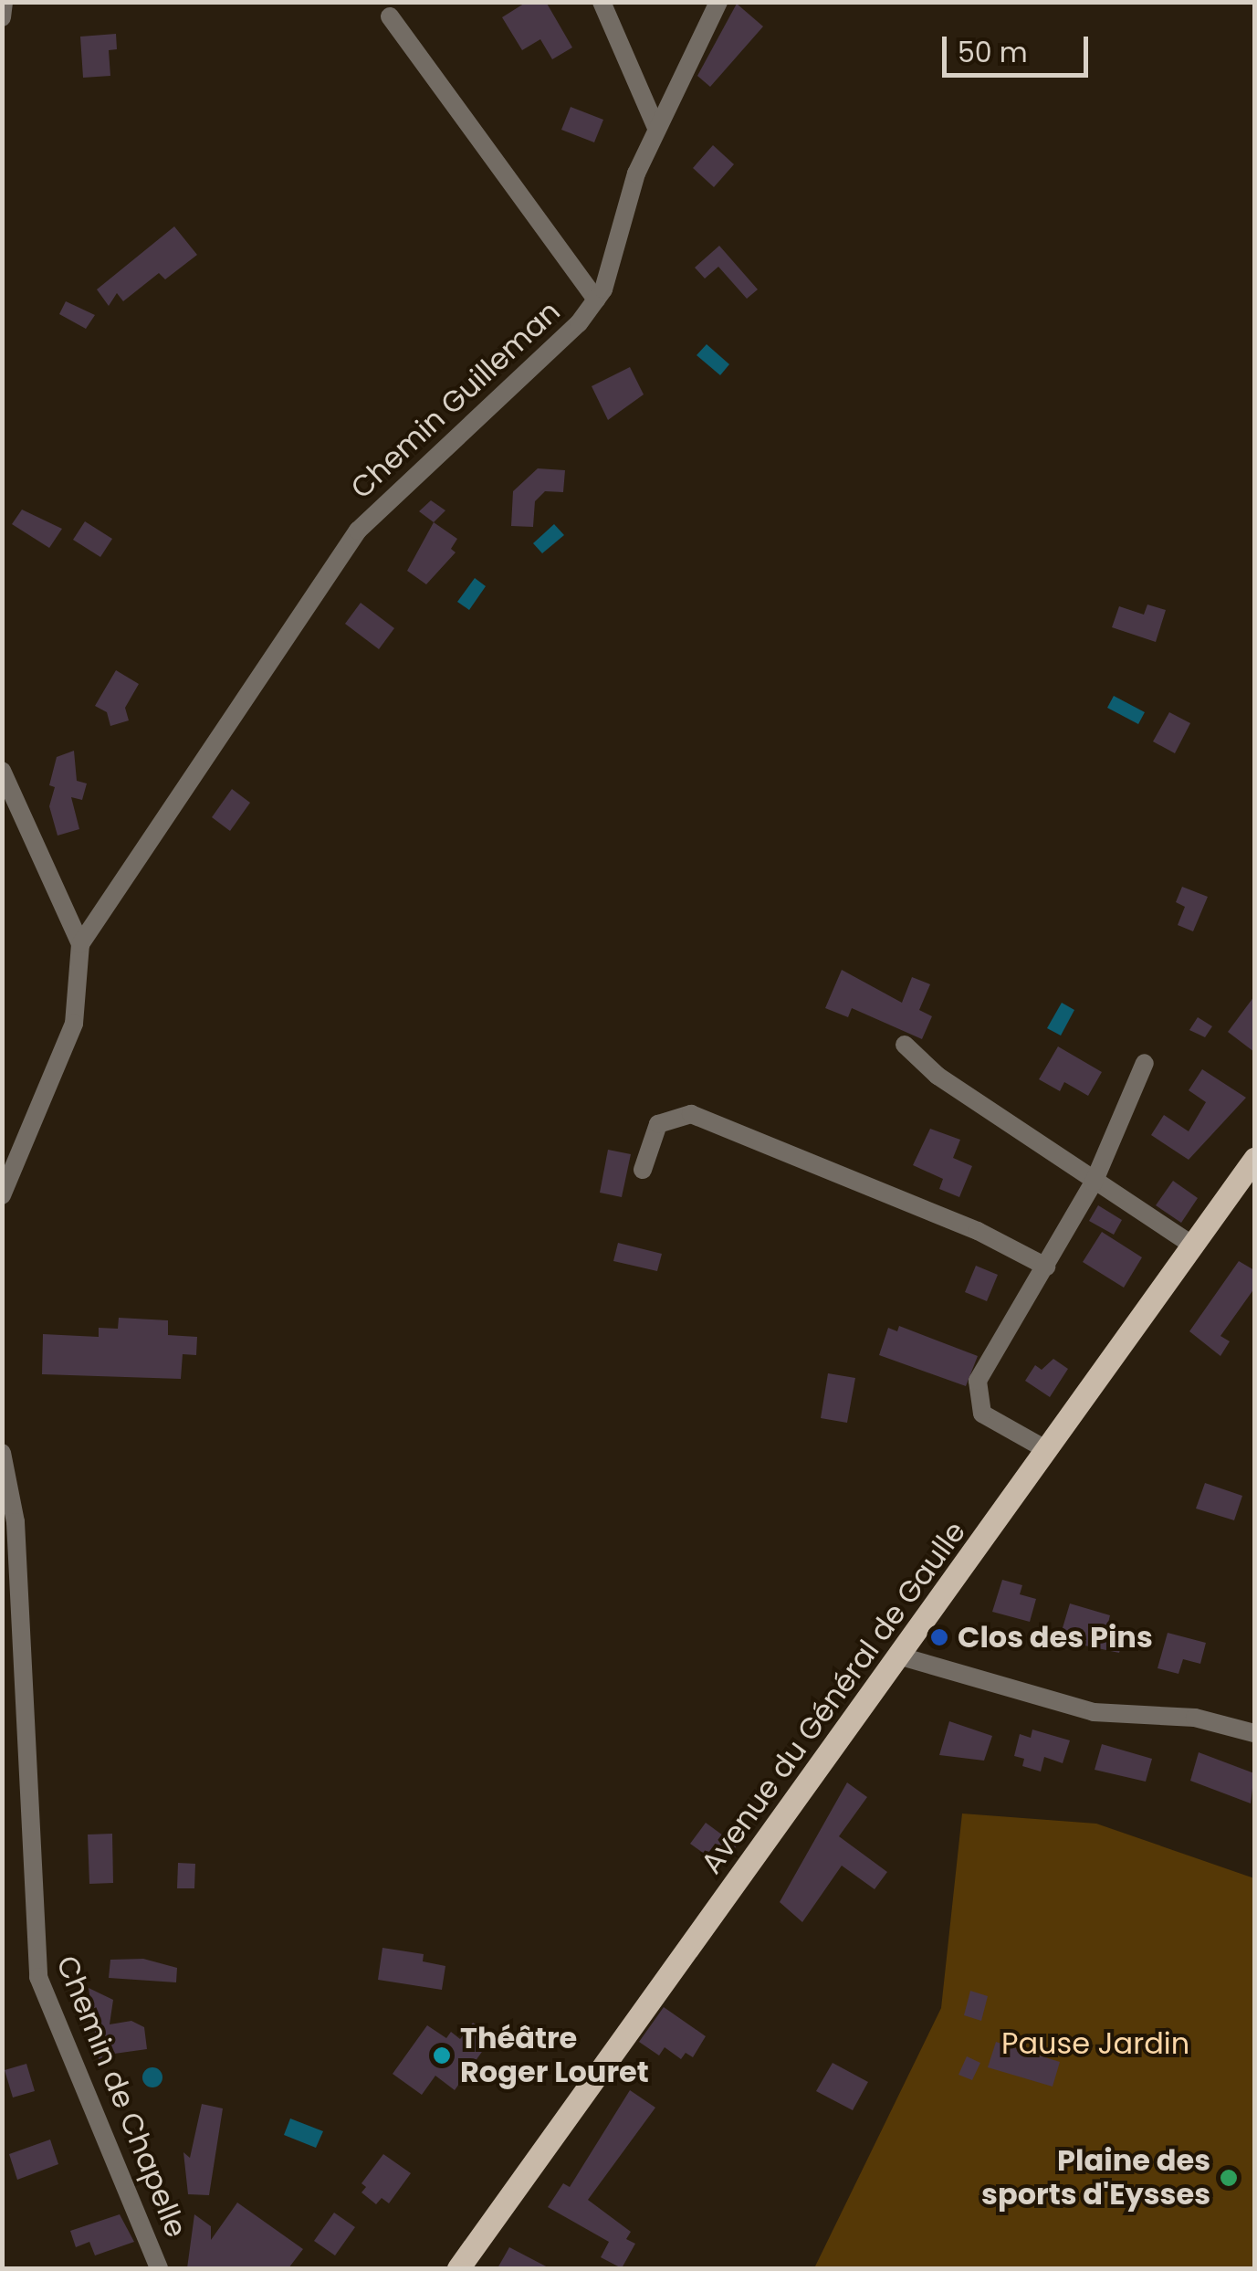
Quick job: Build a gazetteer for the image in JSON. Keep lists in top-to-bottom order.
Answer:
{
  "streets": {
    "main road": ["Avenue du Général de Gaulle"],
    "street": ["Chemin Guilleman", "Chemin de Chapelle"]
  },
  "parks": ["Pause Jardin"],
  "places": ["Clos des Pins", "Théâtre Roger Louret", "Plaine des sports d'Eysses"],
  "scale_bar": "50 m"
}
